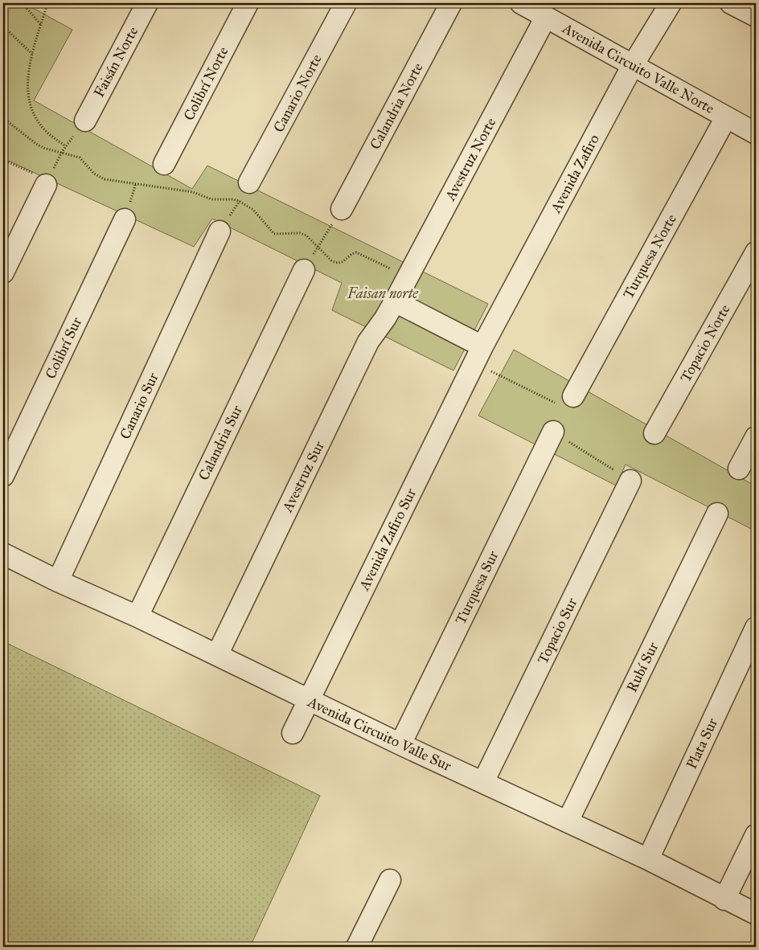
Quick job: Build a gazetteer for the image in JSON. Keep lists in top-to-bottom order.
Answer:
{
  "streets": {
    "street": [
      "Faisán Norte",
      "Avenida Circuito Valle Norte",
      "Colibrí Norte",
      "Canario Norte",
      "Calandria Norte",
      "Avestruz Norte",
      "Avenida Zafiro",
      "Turquesa Norte",
      "Topacio Norte",
      "Colibrí Sur",
      "Canario Sur",
      "Calandria Sur",
      "Avestruz Sur",
      "Avenida Zafiro Sur",
      "Turquesa Sur",
      "Topacio Sur",
      "Rubí Sur",
      "Avenida Circuito Valle Sur",
      "Plata Sur"
    ]
  },
  "crossings": [
    ["Avenida Circuito Valle Norte", "Avestruz Norte"],
    ["Avenida Circuito Valle Norte", "Avenida Zafiro"],
    ["Avenida Circuito Valle Norte", "Turquesa Norte"],
    ["Avestruz Norte", "Avestruz Sur"],
    ["Avenida Zafiro", "Avenida Zafiro Sur"],
    ["Canario Sur", "Avenida Circuito Valle Sur"],
    ["Calandria Sur", "Avenida Circuito Valle Sur"],
    ["Avestruz Sur", "Avenida Circuito Valle Sur"],
    ["Avenida Zafiro Sur", "Avenida Circuito Valle Sur"],
    ["Turquesa Sur", "Avenida Circuito Valle Sur"],
    ["Topacio Sur", "Avenida Circuito Valle Sur"],
    ["Rubí Sur", "Avenida Circuito Valle Sur"],
    ["Avenida Circuito Valle Sur", "Plata Sur"]
  ],
  "parks": ["Faisan norte"]
}
